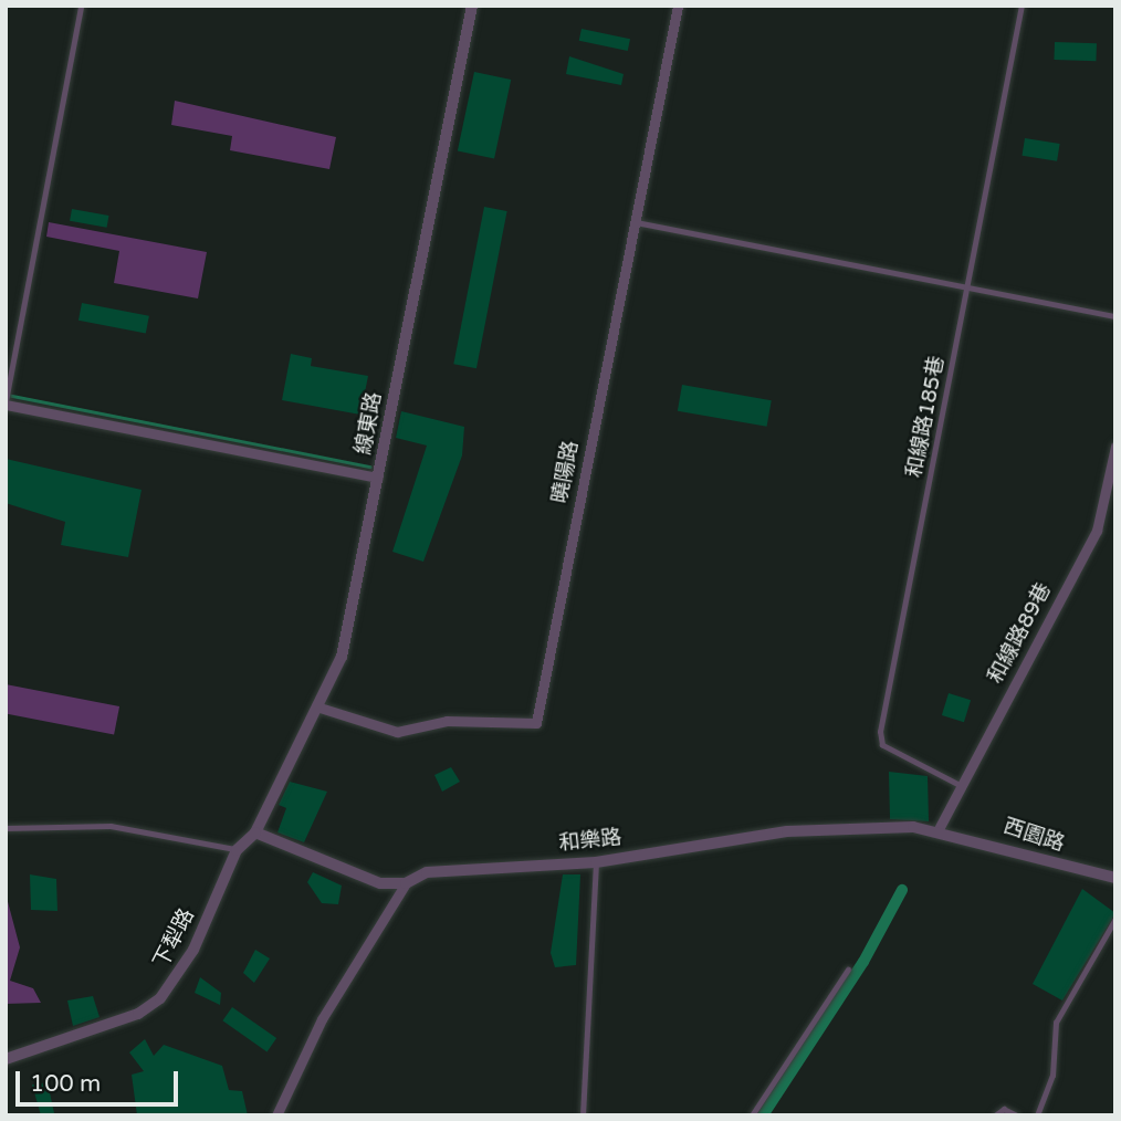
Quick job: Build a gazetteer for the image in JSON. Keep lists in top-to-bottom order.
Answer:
{
  "streets": {
    "street": [
      "線東路",
      "曉陽路",
      "和線路89巷",
      "西園路",
      "和樂路",
      "下犁路"
    ],
    "lane": ["和線路185巷"]
  },
  "crossings": [
    ["和線路185巷", "和線路89巷"],
    ["線東路", "曉陽路"],
    ["線東路", "和樂路"],
    ["線東路", "下犁路"],
    ["和線路89巷", "西園路"],
    ["和線路89巷", "和樂路"],
    ["西園路", "和樂路"],
    ["和樂路", "下犁路"]
  ],
  "scale_bar": "100 m"
}
